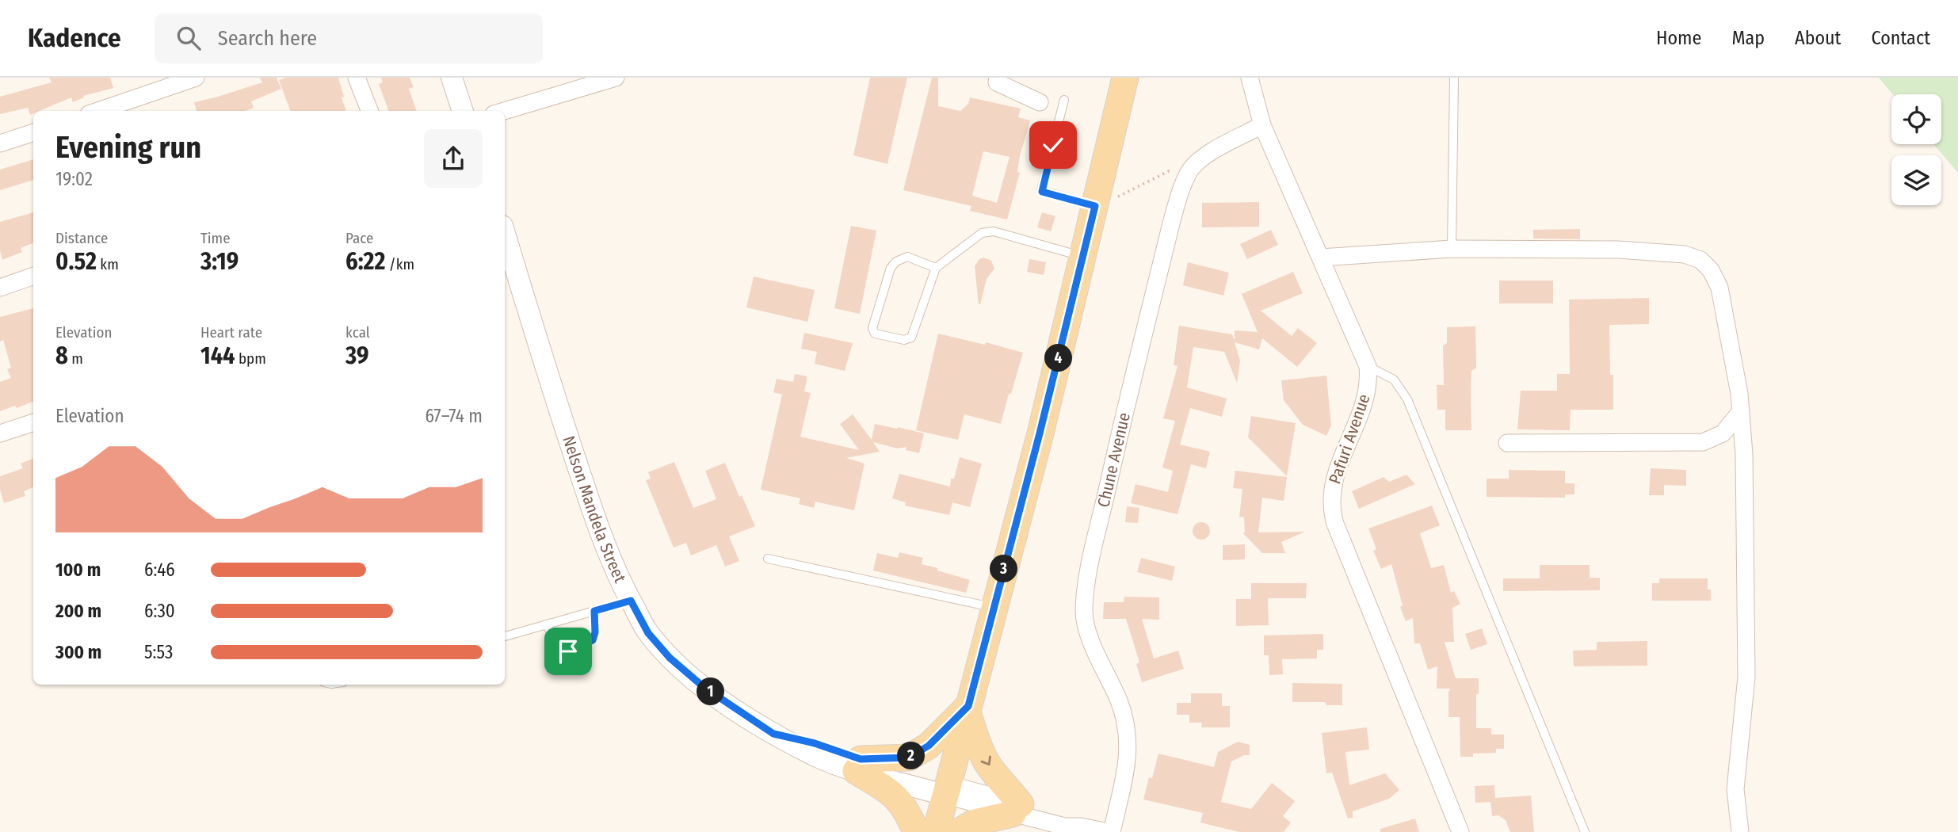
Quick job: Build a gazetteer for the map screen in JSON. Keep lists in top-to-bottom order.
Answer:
{
  "streets": {
    "street": ["Pafuri Avenue", "Chune Avenue", "Nelson Mandela Street"]
  },
  "crossings": [
    ["Pafuri Avenue", "Chune Avenue"]
  ],
  "page": {
    "header": "Kadence",
    "search": "Search here",
    "nav": [
      "Home",
      "Map",
      "About",
      "Contact"
    ],
    "heading": ["Evening run", "19:02"],
    "stats": [
      ["Distance", "0.52 km"],
      ["Time", "3:19"],
      ["Pace", "6:22 /km"],
      ["Elevation", "8 m"],
      ["Heart rate", "144 bpm"],
      ["kcal", "39"]
    ],
    "pins": [
      "4",
      "3",
      "1",
      "2"
    ],
    "chart": ["Elevation", "67–74 m"],
    "list": [
      {
        "name": "100 m",
        "note": "6:46"
      },
      {
        "name": "200 m",
        "note": "6:30"
      },
      {
        "name": "300 m",
        "note": "5:53"
      }
    ]
  }
}
